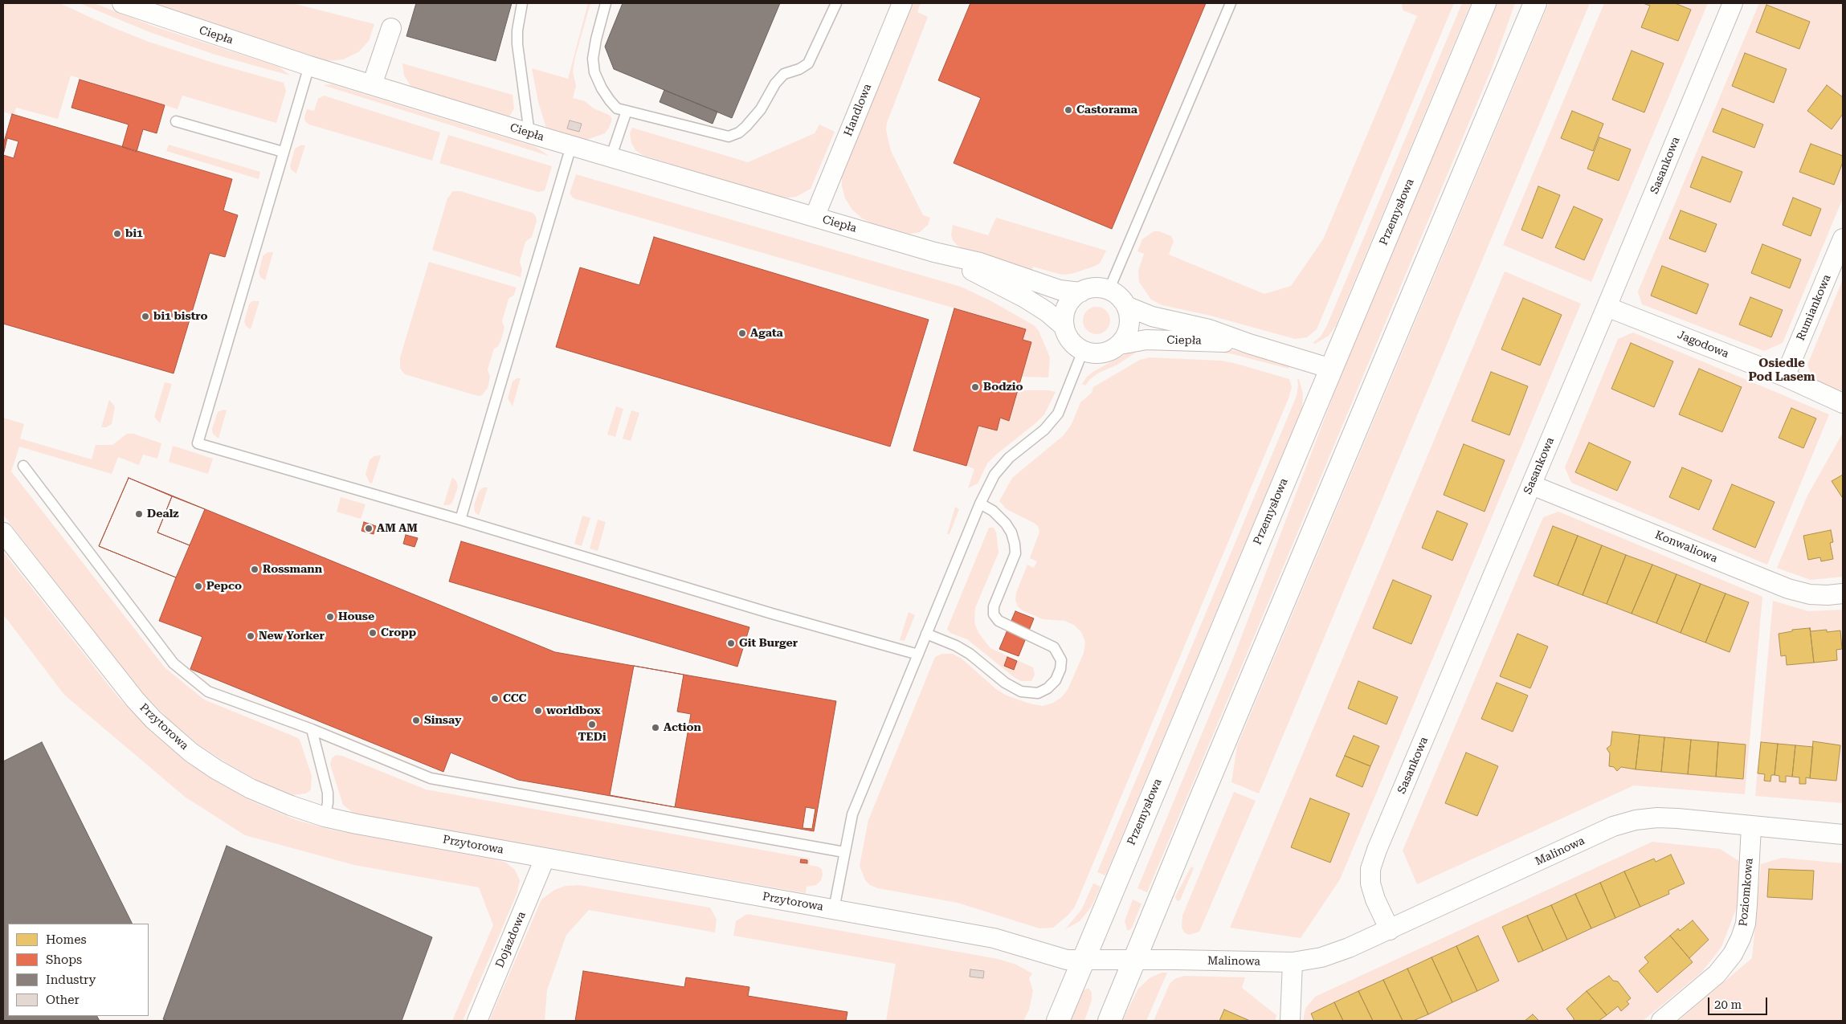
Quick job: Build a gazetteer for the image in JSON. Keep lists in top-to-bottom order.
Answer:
{
  "streets": {
    "main road": ["Przemysłowa"],
    "street": [
      "Ciepła",
      "Handlowa",
      "Sasankowa",
      "Rumiankowa",
      "Jagodowa",
      "Konwaliowa",
      "Przytorowa",
      "Malinowa",
      "Poziomkowa",
      "Dojazdowa"
    ]
  },
  "crossings": [
    ["Ciepła", "Handlowa"],
    ["Ciepła", "Przemysłowa"],
    ["Sasankowa", "Jagodowa"],
    ["Sasankowa", "Konwaliowa"],
    ["Sasankowa", "Malinowa"],
    ["Przemysłowa", "Przytorowa"],
    ["Rumiankowa", "Jagodowa"],
    ["Przytorowa", "Malinowa"],
    ["Przytorowa", "Dojazdowa"],
    ["Malinowa", "Poziomkowa"]
  ],
  "districts": ["Osiedle Pod Lasem"],
  "places": [
    "Castorama",
    "bi1",
    "bi1 bistro",
    "Agata",
    "Bodzio",
    "Dealz",
    "AM AM",
    "Rossmann",
    "Pepco",
    "House",
    "Cropp",
    "New Yorker",
    "Git Burger",
    "CCC",
    "worldbox",
    "Sinsay",
    "TEDi",
    "Action"
  ],
  "legend": [
    "Homes",
    "Shops",
    "Industry",
    "Other"
  ],
  "scale_bar": "20 m"
}
